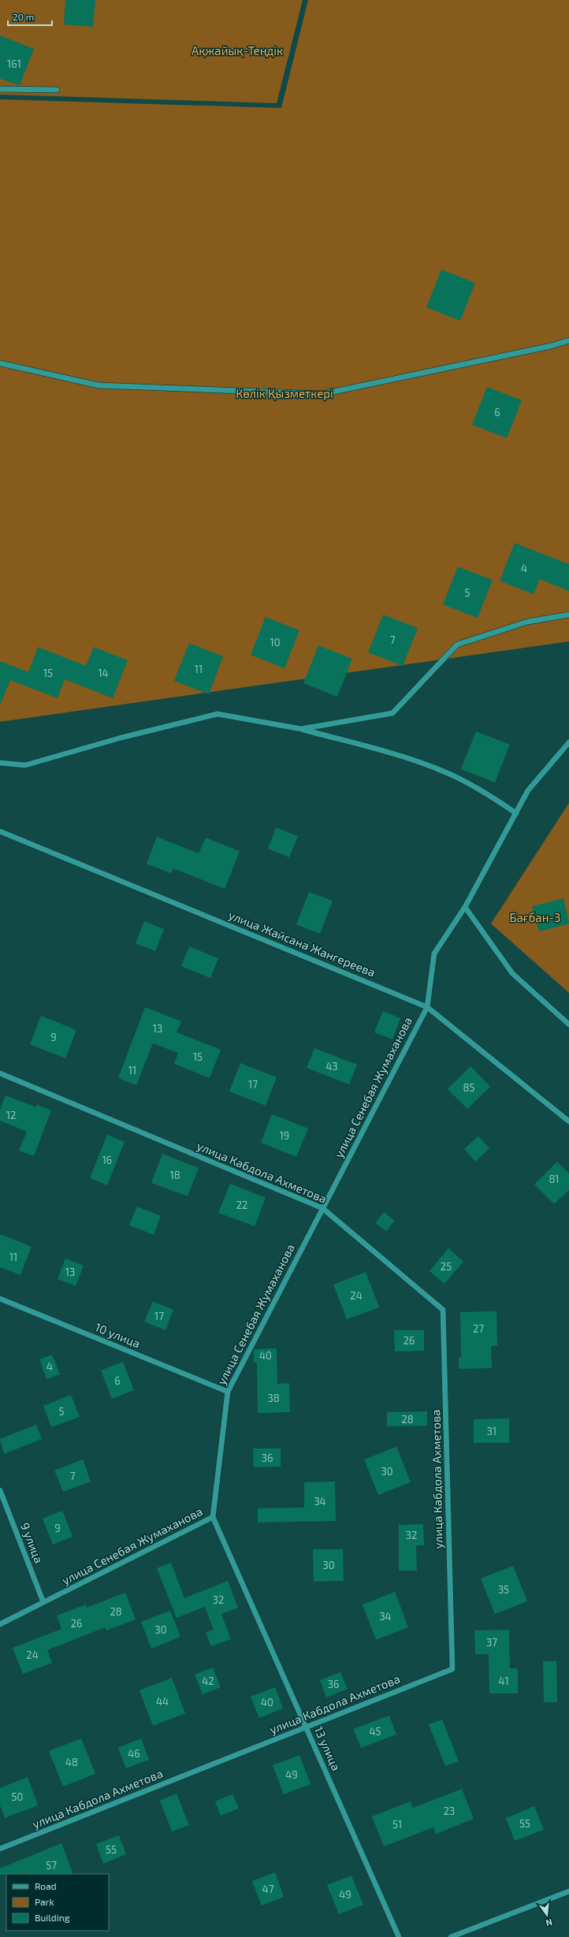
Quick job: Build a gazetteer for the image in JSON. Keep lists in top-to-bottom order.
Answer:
{
  "streets": {
    "street": [
      "улица Жайсана Жангереева",
      "улица Сенебая Жумаханова",
      "улица Кабдола Ахметова",
      "10 улица",
      "9 улица",
      "13 улица"
    ]
  },
  "crossings": [
    ["улица Жайсана Жангереева", "улица Сенебая Жумаханова"],
    ["улица Сенебая Жумаханова", "улица Кабдола Ахметова"],
    ["улица Сенебая Жумаханова", "10 улица"],
    ["улица Сенебая Жумаханова", "9 улица"],
    ["улица Сенебая Жумаханова", "13 улица"],
    ["улица Кабдола Ахметова", "13 улица"]
  ],
  "parks": ["Ақжайық-Теңдік", "Көлік Қызметкері", "Бағбан-3"],
  "house_numbers": [
    "161",
    "6",
    "4",
    "5",
    "7",
    "10",
    "11",
    "15",
    "14",
    "13",
    "9",
    "15",
    "43",
    "11",
    "17",
    "85",
    "12",
    "19",
    "16",
    "18",
    "81",
    "22",
    "11",
    "25",
    "13",
    "24",
    "17",
    "27",
    "26",
    "40",
    "4",
    "6",
    "38",
    "5",
    "28",
    "31",
    "36",
    "30",
    "7",
    "34",
    "9",
    "32",
    "30",
    "35",
    "32",
    "28",
    "34",
    "26",
    "30",
    "37",
    "24",
    "42",
    "41",
    "36",
    "44",
    "40",
    "45",
    "46",
    "48",
    "49",
    "50",
    "23",
    "55",
    "51",
    "55",
    "57",
    "47",
    "49"
  ],
  "legend": ["Road", "Park", "Building"],
  "scale_bar": "20 m",
  "north": "bottom"
}
